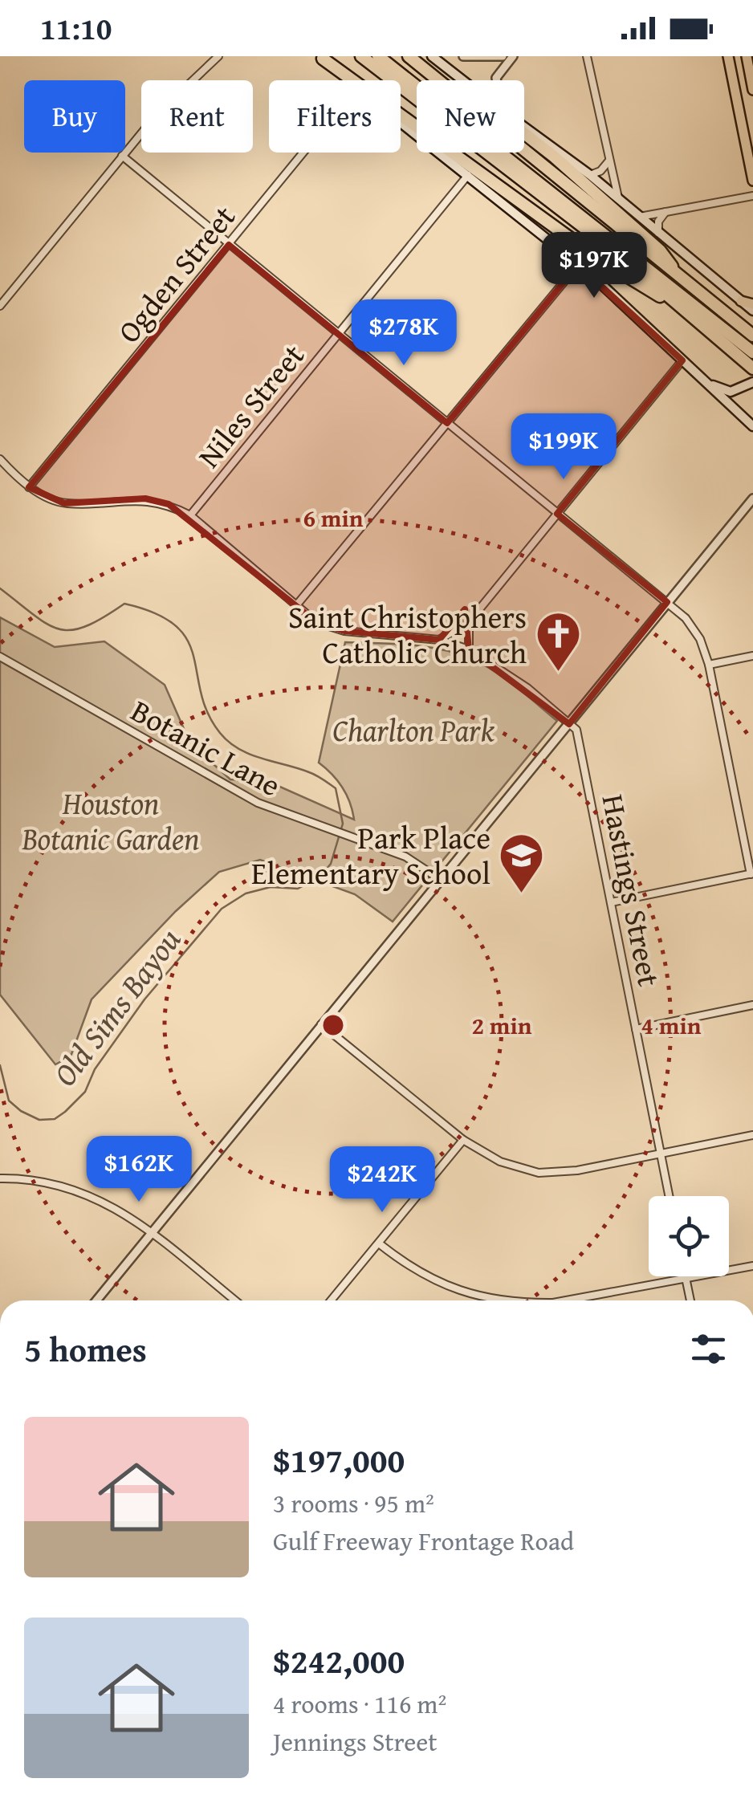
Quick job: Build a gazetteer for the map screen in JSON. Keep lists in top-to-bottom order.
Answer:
{
  "streets": {
    "street": [
      "Ogden Street",
      "Niles Street",
      "Botanic Lane",
      "Hastings Street"
    ]
  },
  "water": ["Old Sims Bayou"],
  "parks": ["Charlton Park", "Houston Botanic Garden"],
  "places": {
    "church": ["Saint Christophers Catholic Church"],
    "school or university": ["Park Place Elementary School"]
  },
  "page": {
    "status": "11:10",
    "chip": [
      "Buy",
      "Rent",
      "Filters",
      "New"
    ],
    "price": [
      "$197K",
      "$278K",
      "$199K",
      "$162K",
      "$242K"
    ],
    "heading": "5 homes",
    "list": [
      {
        "name": "$197,000",
        "note": "3 rooms · 95 m² · Gulf Freeway Frontage Road"
      },
      {
        "name": "$242,000",
        "note": "4 rooms · 116 m² · Jennings Street"
      }
    ]
  },
  "rings": ["6 min", "2 min", "4 min"]
}
